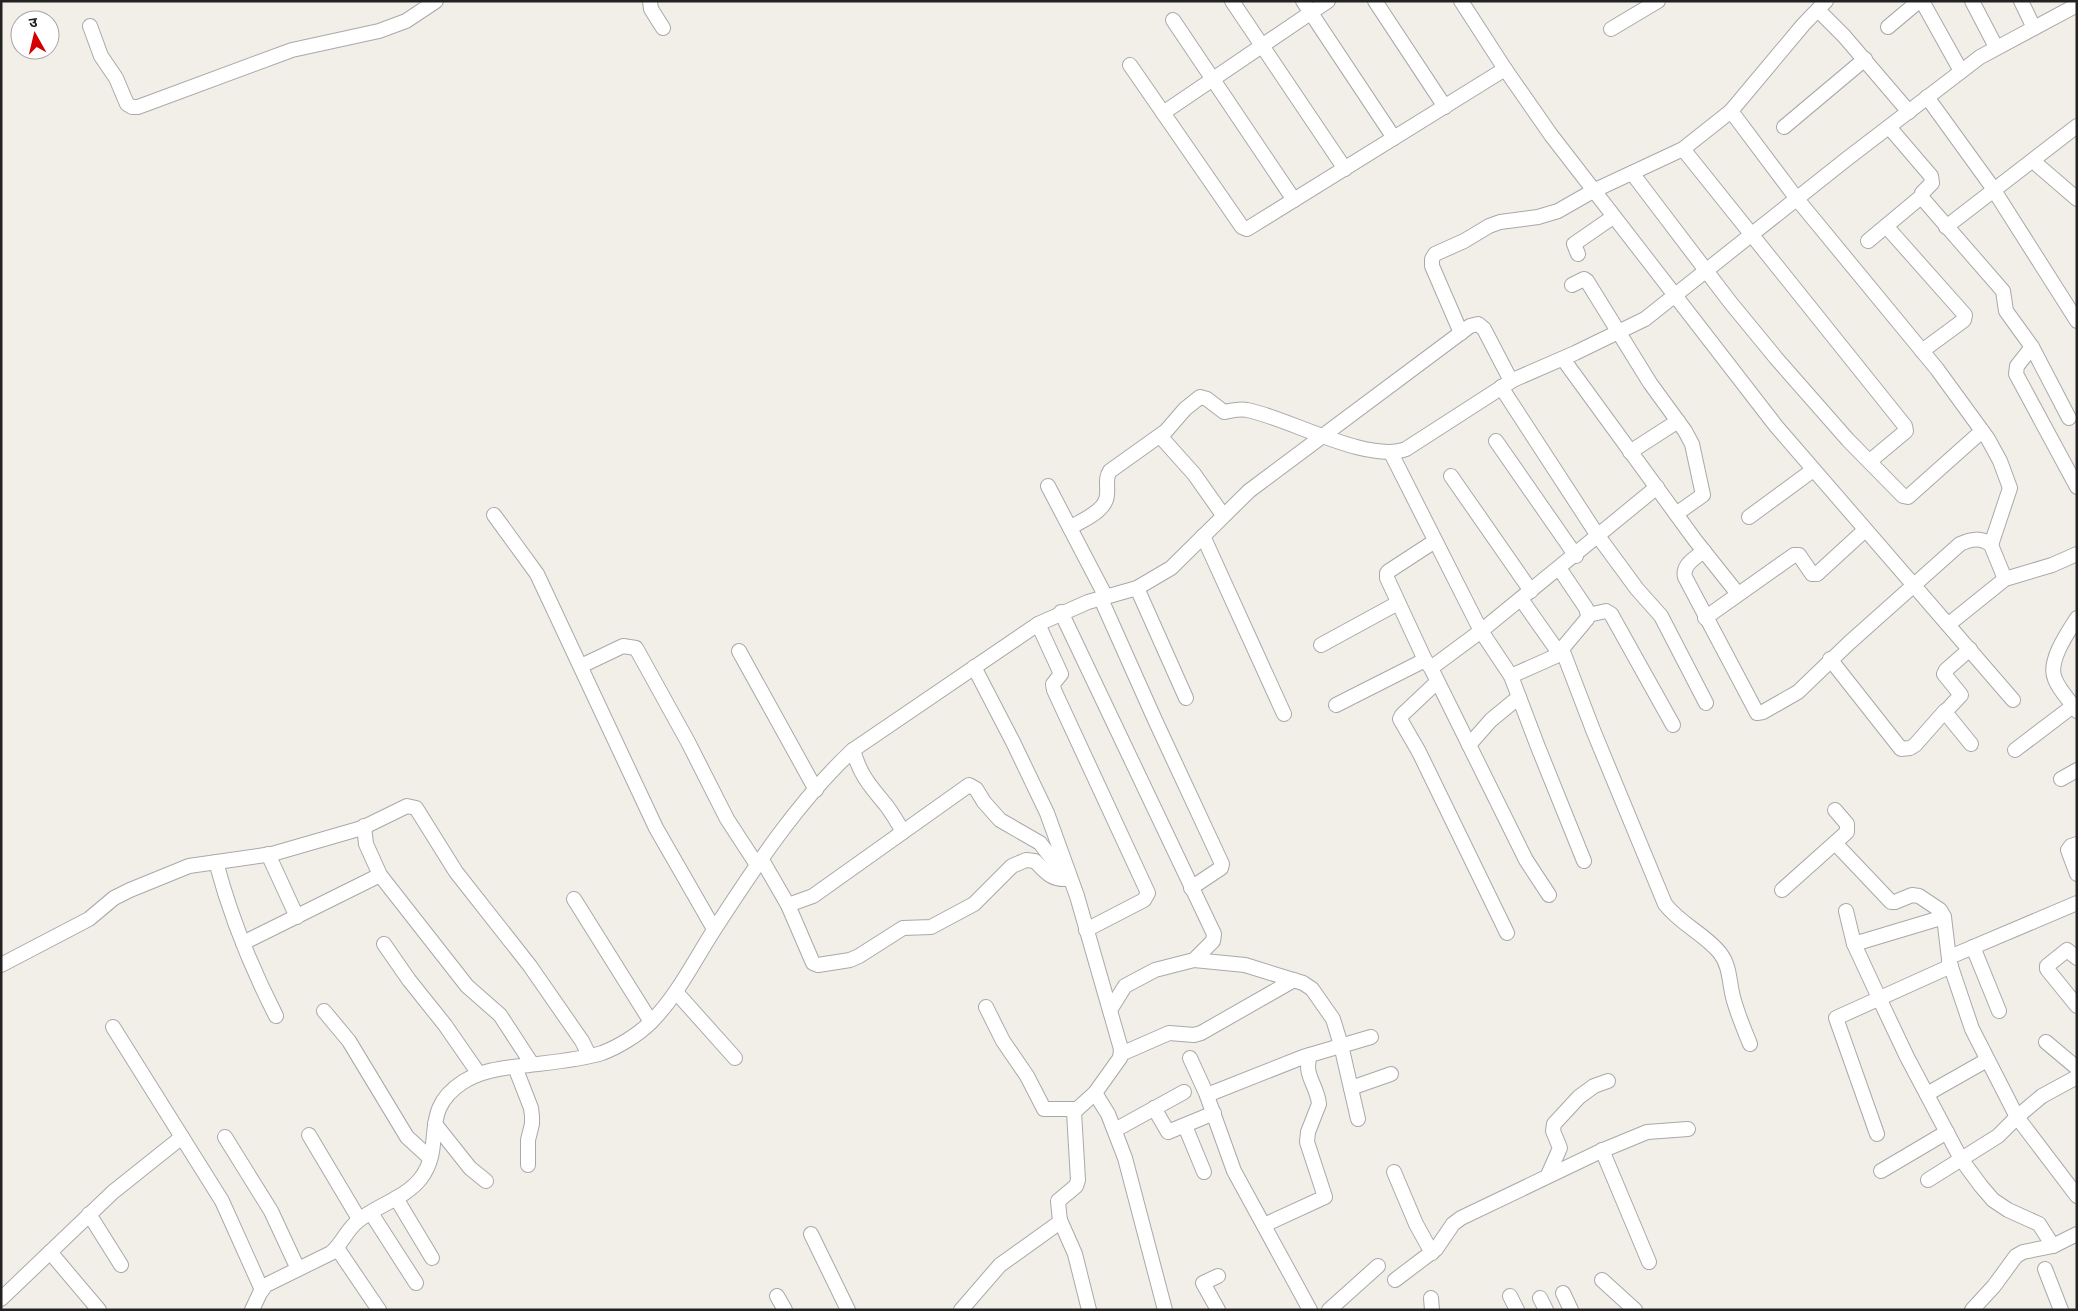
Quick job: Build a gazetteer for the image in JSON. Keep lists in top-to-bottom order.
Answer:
{
  "north": "top"
}
